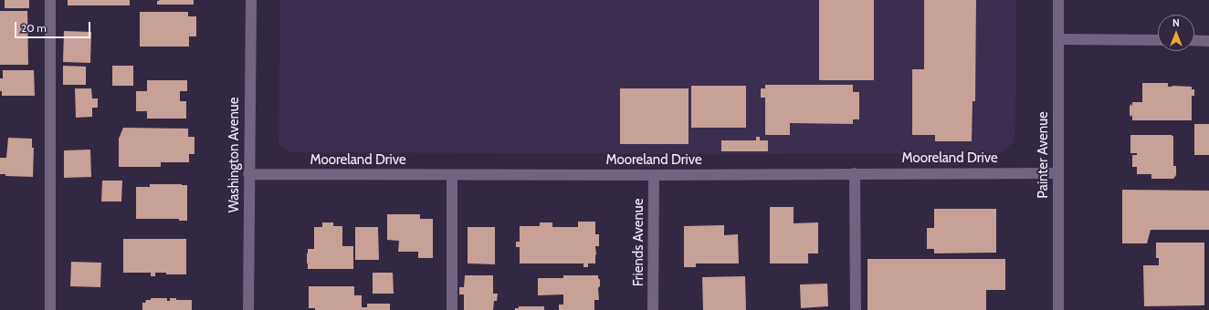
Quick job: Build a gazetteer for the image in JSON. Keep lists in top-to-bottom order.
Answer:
{
  "streets": {
    "street": [
      "Washington Avenue",
      "Painter Avenue",
      "Mooreland Drive",
      "Friends Avenue"
    ]
  },
  "crossings": [
    ["Washington Avenue", "Mooreland Drive"],
    ["Painter Avenue", "Mooreland Drive"],
    ["Mooreland Drive", "Friends Avenue"]
  ],
  "scale_bar": "20 m",
  "north": "top"
}
